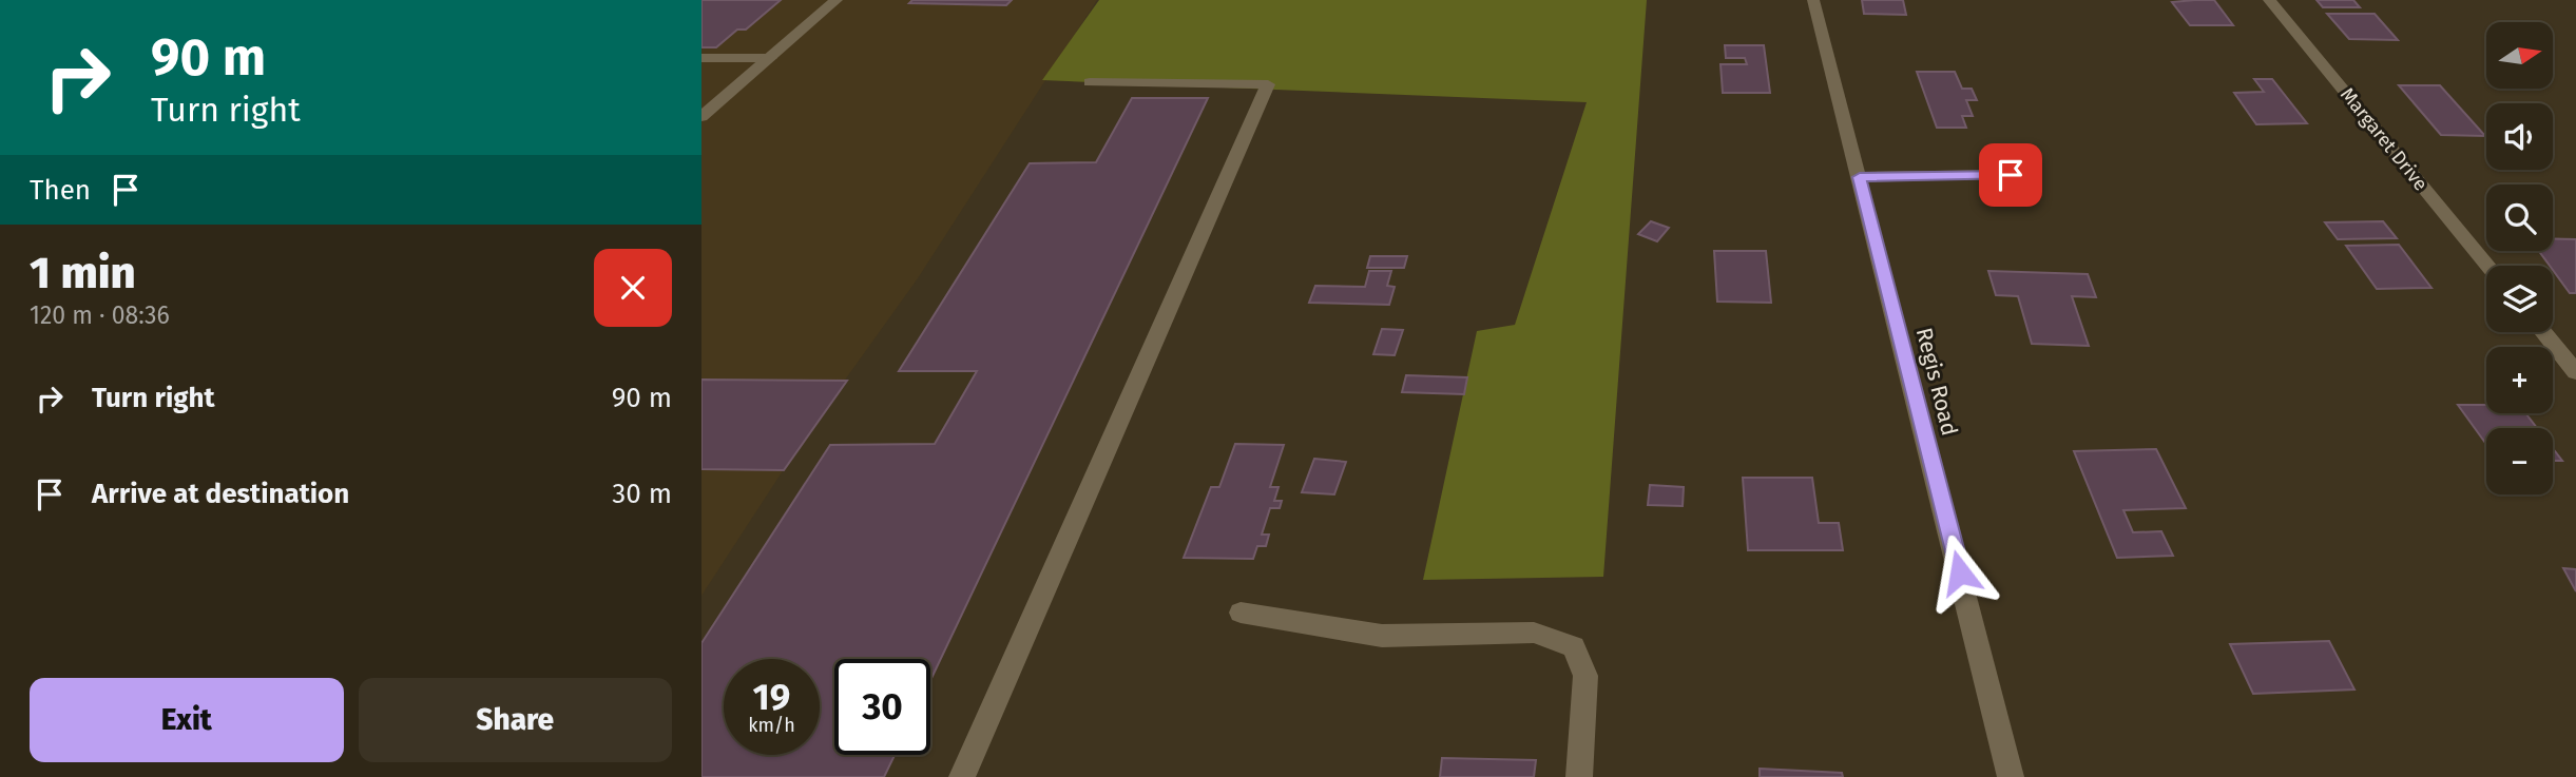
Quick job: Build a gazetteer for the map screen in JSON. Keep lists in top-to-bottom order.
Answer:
{
  "streets": {
    "street": ["Margaret Drive", "Regis Road"]
  },
  "north": "right",
  "page": {
    "turn": ["90 m", "Turn right"],
    "map_buttons": ["+", "−"],
    "then": "Then",
    "heading": ["1 min", "120 m · 08:36"],
    "list": [
      {
        "name": "Turn right",
        "value": "90 m"
      },
      {
        "name": "Arrive at destination",
        "value": "30 m"
      }
    ],
    "speed": "19 km/h",
    "limit": "30",
    "buttons": ["Exit", "Share"]
  }
}
